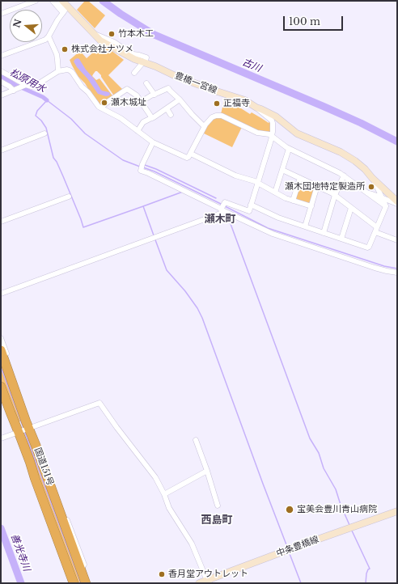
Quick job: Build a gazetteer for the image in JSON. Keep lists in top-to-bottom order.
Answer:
{
  "streets": {
    "highway": ["国道151号"],
    "main road": ["豊橋一宮線", "中条豊橋線"]
  },
  "districts": ["瀬木町", "西島町"],
  "water": ["古川", "松原用水", "善光寺川"],
  "places": [
    "竹本木工",
    "株式会社ナツメ",
    "瀬木城址",
    "正福寺",
    "瀬木団地特定製造所",
    "宝美会豊川青山病院",
    "香月堂アウトレット"
  ],
  "scale_bar": "100 m",
  "north": "left"
}
